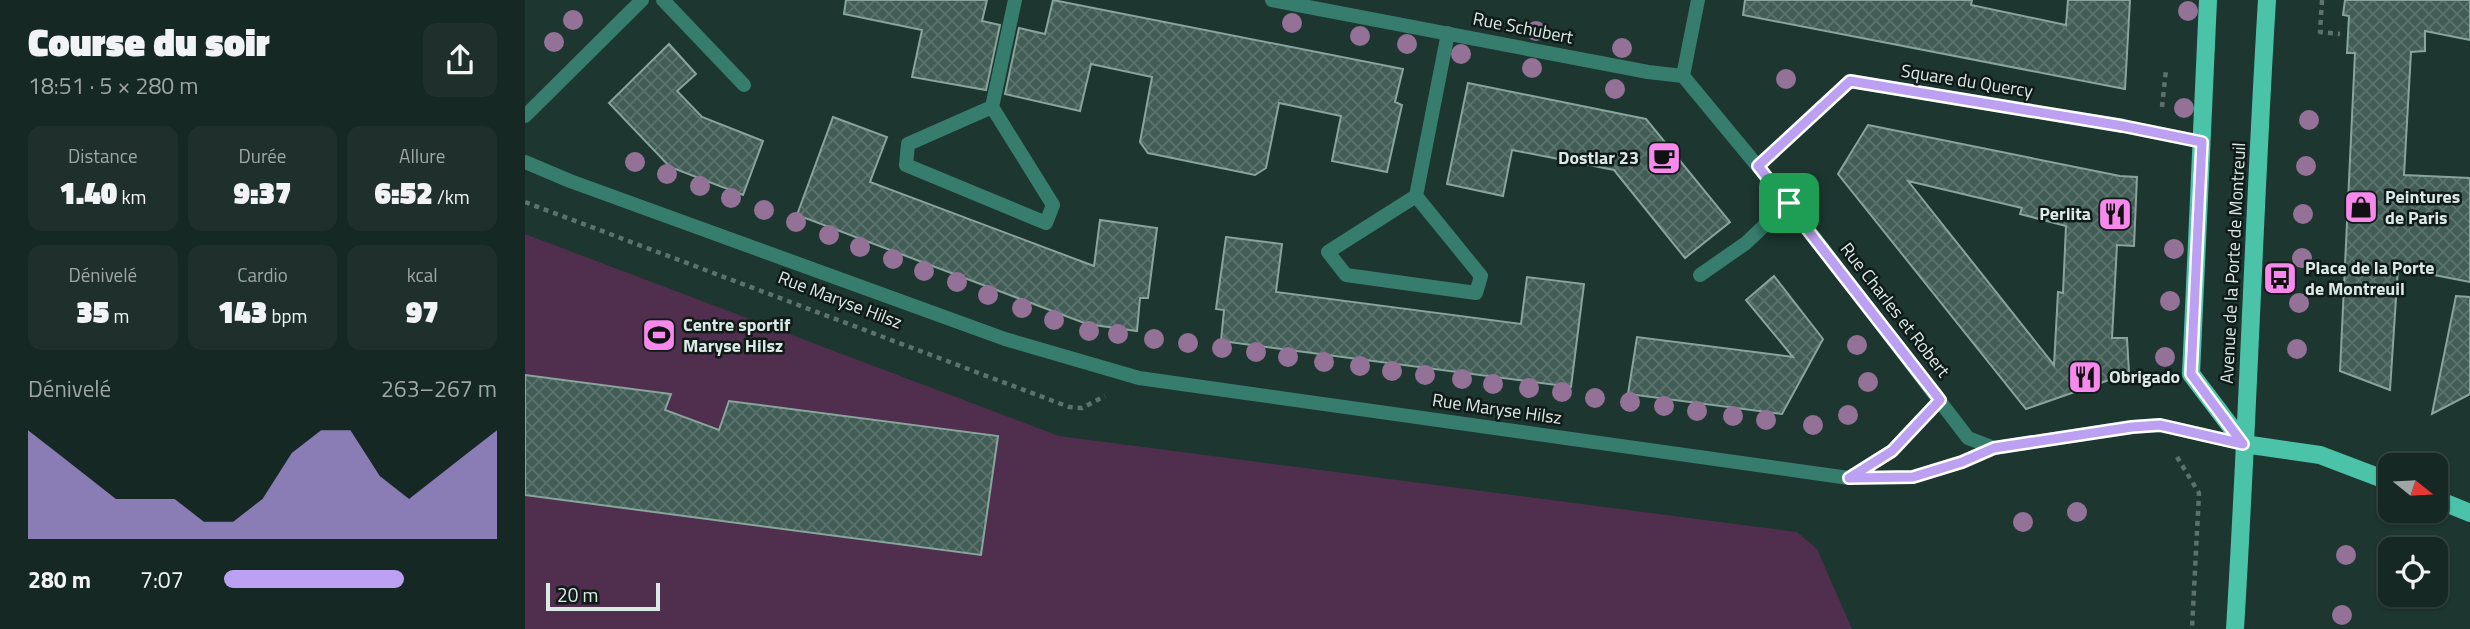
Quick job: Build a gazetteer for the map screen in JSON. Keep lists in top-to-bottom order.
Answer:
{
  "streets": {
    "main road": ["Avenue de la Porte de Montreuil"],
    "street": [
      "Rue Schubert",
      "Square du Quercy",
      "Rue Maryse Hilsz",
      "Rue Charles et Robert"
    ]
  },
  "crossings": [
    ["Rue Schubert", "Rue Charles et Robert"],
    ["Square du Quercy", "Avenue de la Porte de Montreuil"],
    ["Square du Quercy", "Rue Charles et Robert"],
    ["Rue Maryse Hilsz", "Rue Charles et Robert"]
  ],
  "places": {
    "cafe": ["Dostlar 23"],
    "shop": ["Peintures de Paris"],
    "restaurant": ["Perlita", "Obrigado"],
    "bus stop": ["Place de la Porte de Montreuil"],
    "sports": ["Centre sportif Maryse Hilsz"]
  },
  "scale_bar": "20 m",
  "north": "right",
  "page": {
    "heading": ["Course du soir", "18:51 · 5 × 280 m"],
    "stats": [
      ["Distance", "1.40 km"],
      ["Durée", "9:37"],
      ["Allure", "6:52 /km"],
      ["Dénivelé", "35 m"],
      ["Cardio", "143 bpm"],
      ["kcal", "97"]
    ],
    "chart": ["Dénivelé", "263–267 m"],
    "list": [
      {
        "name": "280 m",
        "note": "7:07"
      }
    ],
    "scale": "20 m"
  }
}
